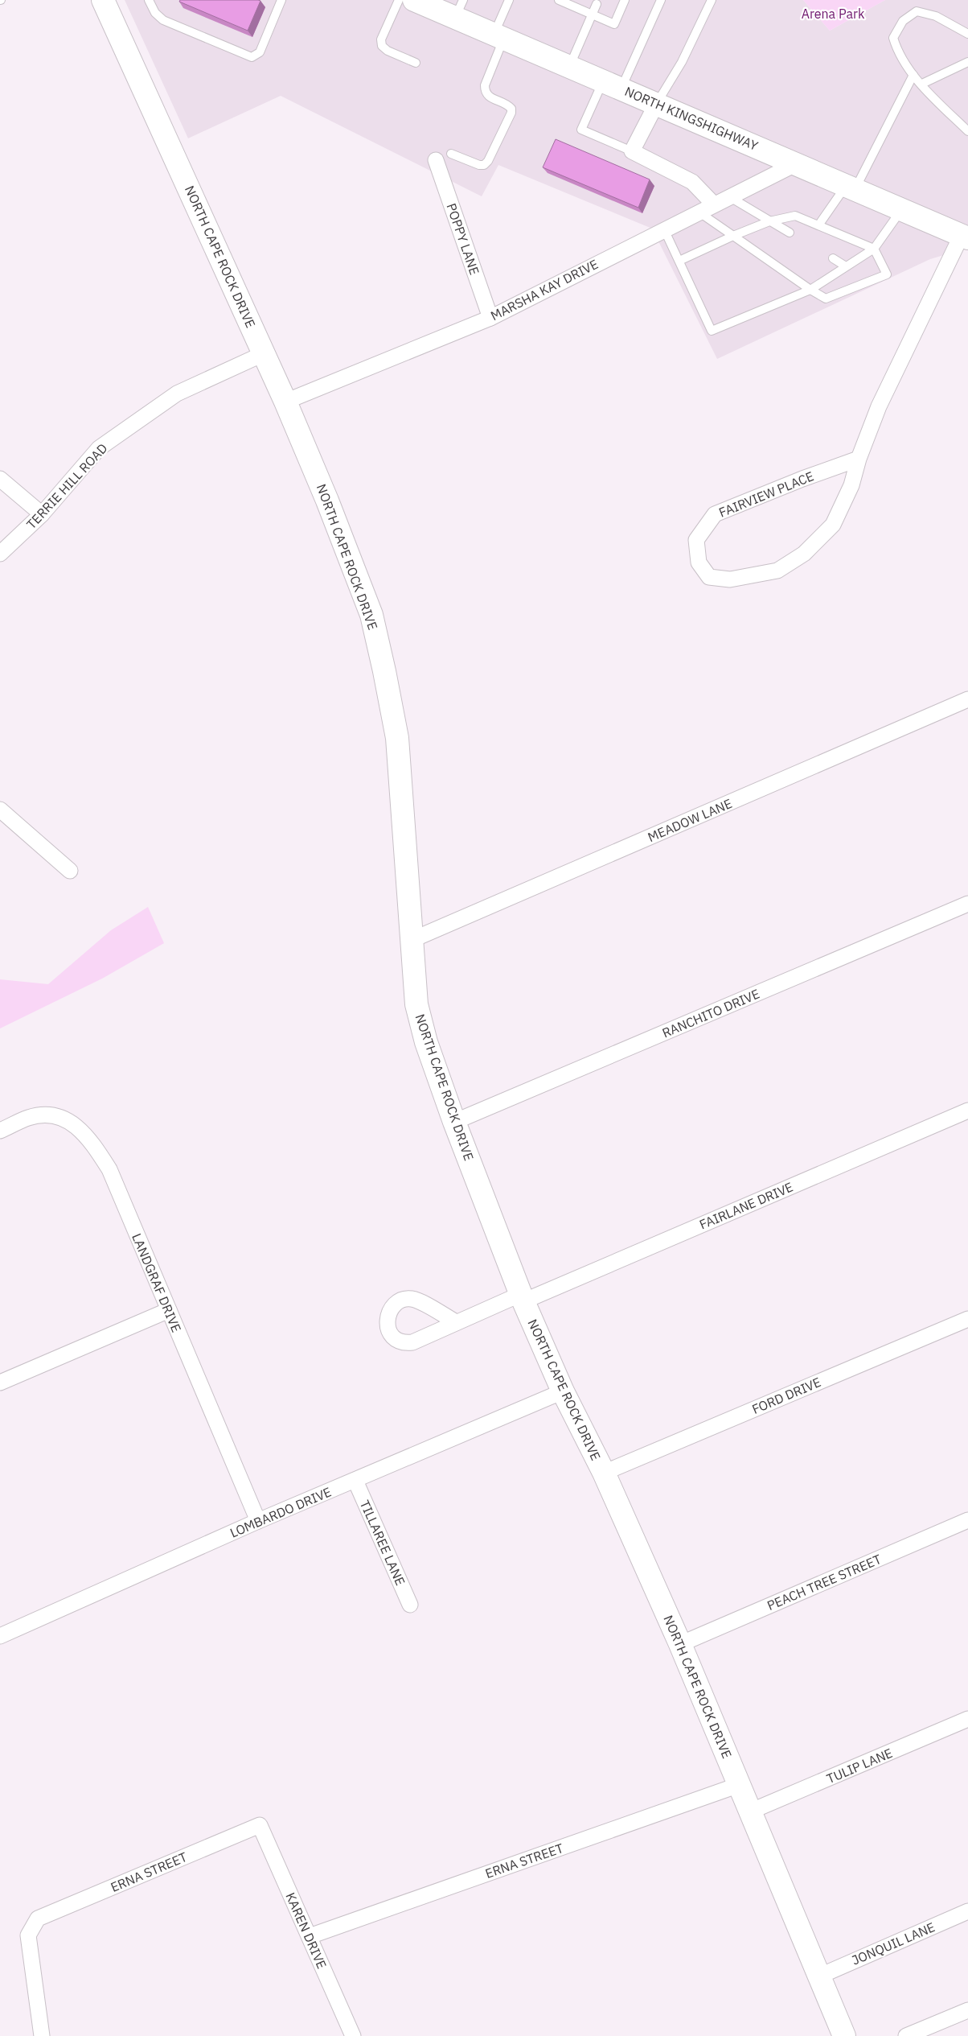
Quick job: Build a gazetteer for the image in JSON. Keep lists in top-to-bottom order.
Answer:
{
  "streets": {
    "street": [
      "NORTH KINGSHIGHWAY",
      "POPPY LANE",
      "NORTH CAPE ROCK DRIVE",
      "MARSHA KAY DRIVE",
      "TERRIE HILL ROAD",
      "FAIRVIEW PLACE",
      "MEADOW LANE",
      "RANCHITO DRIVE",
      "FAIRLANE DRIVE",
      "LANDGRAF DRIVE",
      "FORD DRIVE",
      "LOMBARDO DRIVE",
      "TILLAREE LANE",
      "PEACH TREE STREET",
      "TULIP LANE",
      "ERNA STREET",
      "KAREN DRIVE",
      "JONQUIL LANE"
    ]
  },
  "crossings": [
    ["NORTH KINGSHIGHWAY", "MARSHA KAY DRIVE"],
    ["NORTH KINGSHIGHWAY", "FAIRVIEW PLACE"],
    ["POPPY LANE", "MARSHA KAY DRIVE"],
    ["NORTH CAPE ROCK DRIVE", "MARSHA KAY DRIVE"],
    ["NORTH CAPE ROCK DRIVE", "TERRIE HILL ROAD"],
    ["NORTH CAPE ROCK DRIVE", "MEADOW LANE"],
    ["NORTH CAPE ROCK DRIVE", "RANCHITO DRIVE"],
    ["NORTH CAPE ROCK DRIVE", "FAIRLANE DRIVE"],
    ["NORTH CAPE ROCK DRIVE", "FORD DRIVE"],
    ["NORTH CAPE ROCK DRIVE", "LOMBARDO DRIVE"],
    ["NORTH CAPE ROCK DRIVE", "PEACH TREE STREET"],
    ["NORTH CAPE ROCK DRIVE", "TULIP LANE"],
    ["NORTH CAPE ROCK DRIVE", "ERNA STREET"],
    ["NORTH CAPE ROCK DRIVE", "JONQUIL LANE"],
    ["LANDGRAF DRIVE", "LOMBARDO DRIVE"],
    ["LOMBARDO DRIVE", "TILLAREE LANE"],
    ["ERNA STREET", "KAREN DRIVE"]
  ],
  "parks": ["Arena Park"]
}
